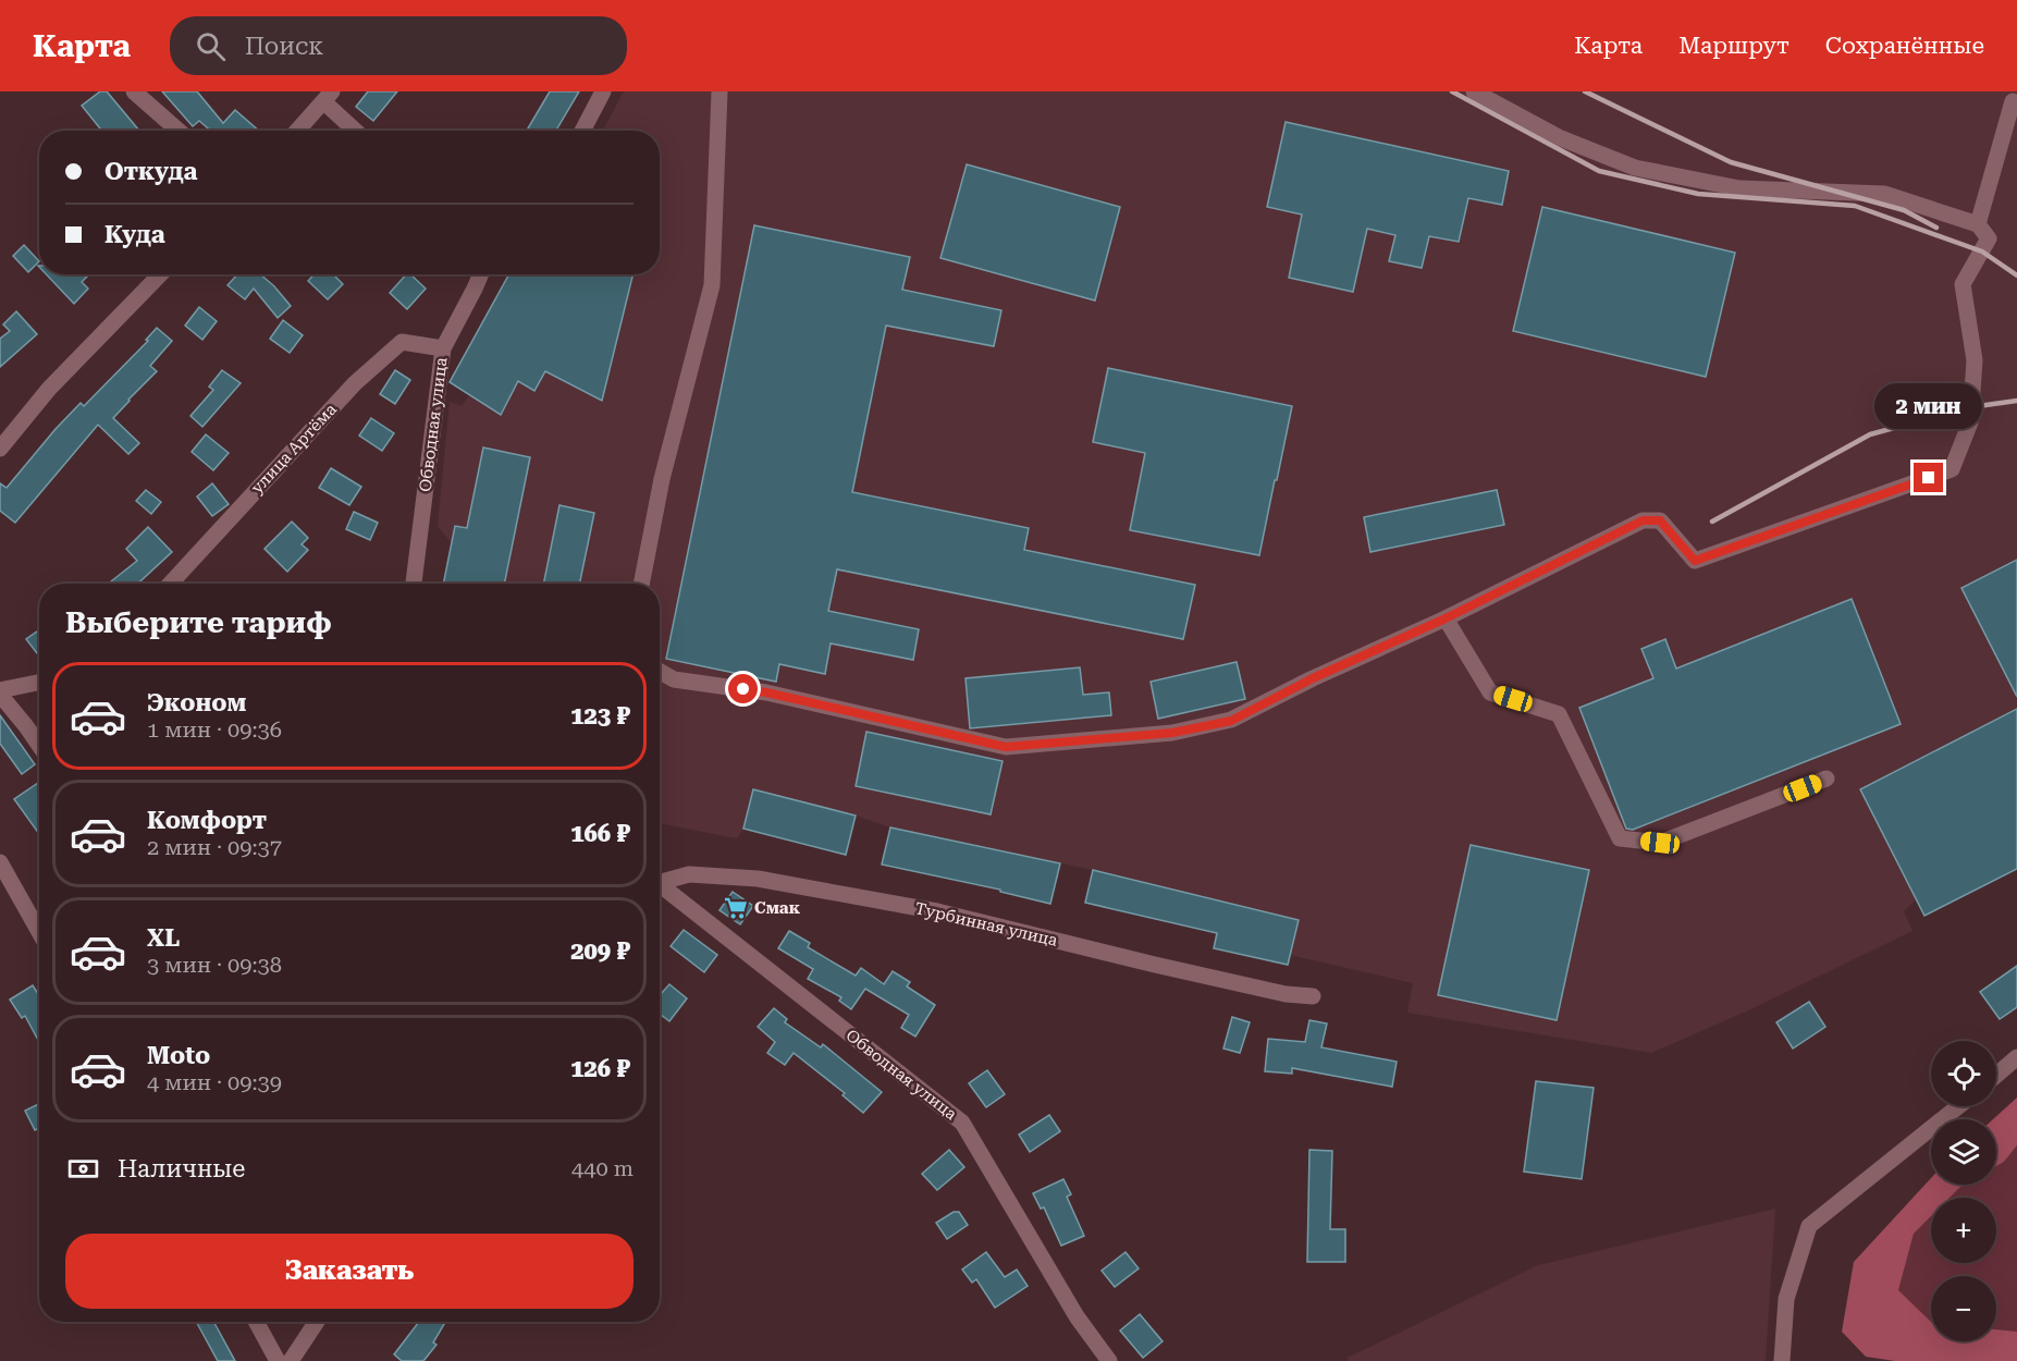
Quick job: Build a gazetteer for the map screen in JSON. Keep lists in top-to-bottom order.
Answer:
{
  "streets": {
    "street": ["Обводная улица", "улица Артёма", "Турбинная улица"]
  },
  "crossings": [
    ["Обводная улица", "улица Артёма"]
  ],
  "places": {
    "supermarket": ["Смак"]
  },
  "page": {
    "header": "Карта",
    "search": "Поиск",
    "nav": ["Карта", "Маршрут", "Сохранённые"],
    "banner": ["Откуда", "Куда"],
    "bubble": "2 мин",
    "heading": "Выберите тариф",
    "list": [
      {
        "name": "Эконом",
        "note": "1 мин · 09:36",
        "value": "123 ₽"
      },
      {
        "name": "Комфорт",
        "note": "2 мин · 09:37",
        "value": "166 ₽"
      },
      {
        "name": "XL",
        "note": "3 мин · 09:38",
        "value": "209 ₽"
      },
      {
        "name": "Moto",
        "note": "4 мин · 09:39",
        "value": "126 ₽"
      }
    ],
    "map_buttons": ["+", "−"],
    "pay": ["Наличные", "440 m"],
    "buttons": "Заказать"
  }
}
